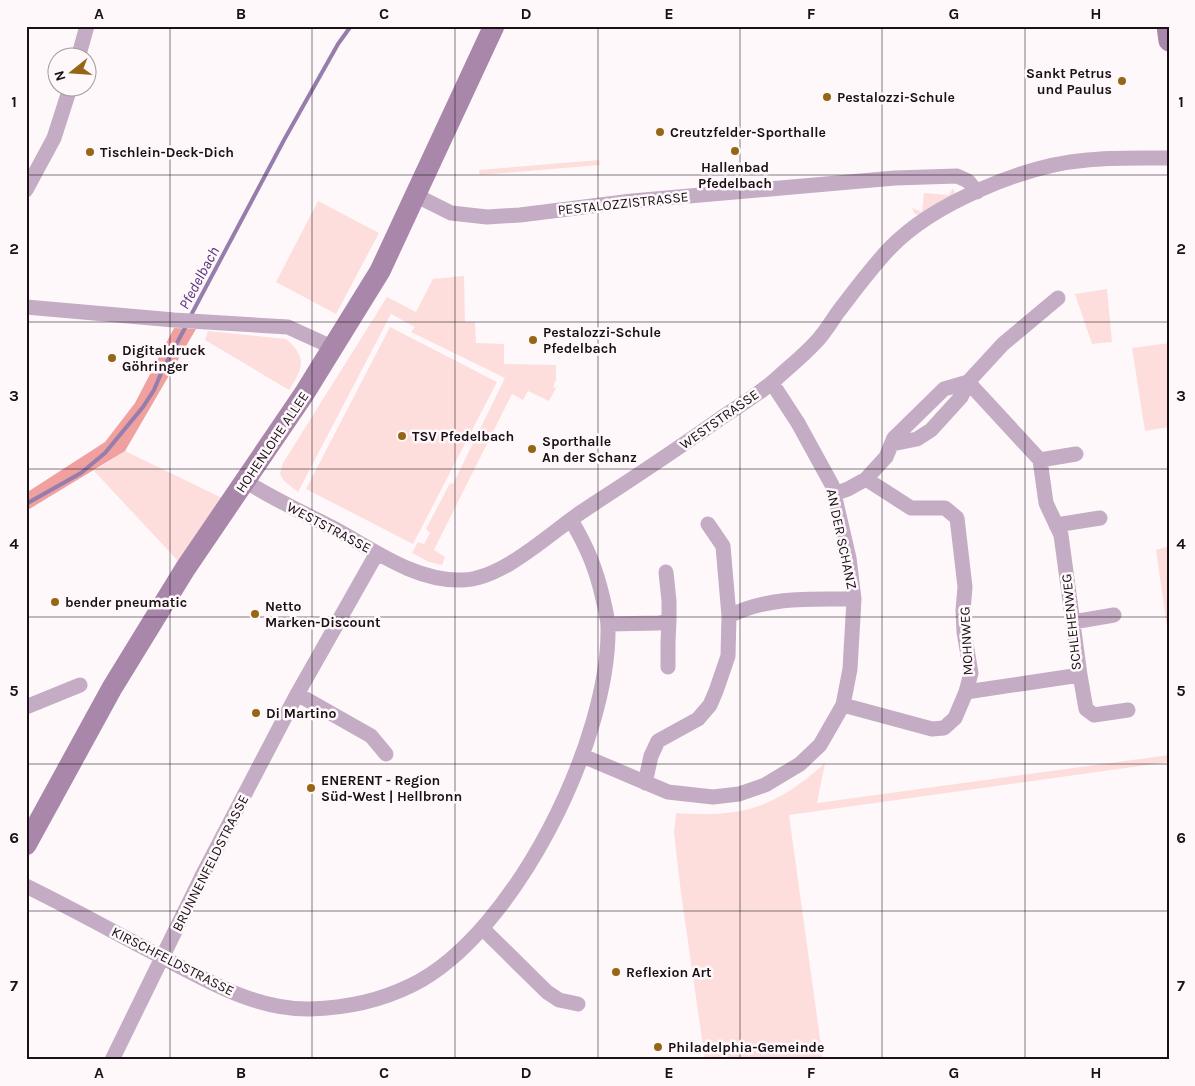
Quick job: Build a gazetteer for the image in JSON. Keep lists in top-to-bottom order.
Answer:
{
  "streets": {
    "street": [
      "PESTALOZZISTRASSE",
      "WESTSTRASSE",
      "HOHENLOHE ALLEE",
      "AN DER SCHANZ",
      "SCHLEHENWEG",
      "MOHNWEG",
      "BRUNNENFELDSTRASSE",
      "KIRSCHFELDSTRASSE"
    ]
  },
  "crossings": [
    ["PESTALOZZISTRASSE", "WESTSTRASSE"],
    ["PESTALOZZISTRASSE", "HOHENLOHE ALLEE"],
    ["WESTSTRASSE", "HOHENLOHE ALLEE"],
    ["WESTSTRASSE", "AN DER SCHANZ"],
    ["WESTSTRASSE", "BRUNNENFELDSTRASSE"],
    ["WESTSTRASSE", "KIRSCHFELDSTRASSE"],
    ["AN DER SCHANZ", "MOHNWEG"],
    ["AN DER SCHANZ", "KIRSCHFELDSTRASSE"],
    ["SCHLEHENWEG", "MOHNWEG"],
    ["BRUNNENFELDSTRASSE", "KIRSCHFELDSTRASSE"]
  ],
  "water": ["Pfedelbach"],
  "places": [
    "Sankt Petrus und Paulus",
    "Pestalozzi-Schule",
    "Creutzfelder-Sporthalle",
    "Hallenbad Pfedelbach",
    "Tischlein-Deck-Dich",
    "Pestalozzi-Schule Pfedelbach",
    "Digitaldruck Göhringer",
    "TSV Pfedelbach",
    "Sporthalle An der Schanz",
    "bender pneumatic",
    "Netto Marken-Discount",
    "Di Martino",
    "ENERENT - Region Süd-West | Hellbronn",
    "Reflexion Art",
    "Philadelphia-Gemeinde"
  ],
  "north": "left",
  "grid": {
    "columns": [
      "A",
      "B",
      "C",
      "D",
      "E",
      "F",
      "G",
      "H"
    ],
    "rows": [
      "1",
      "2",
      "3",
      "4",
      "5",
      "6",
      "7"
    ]
  }
}
